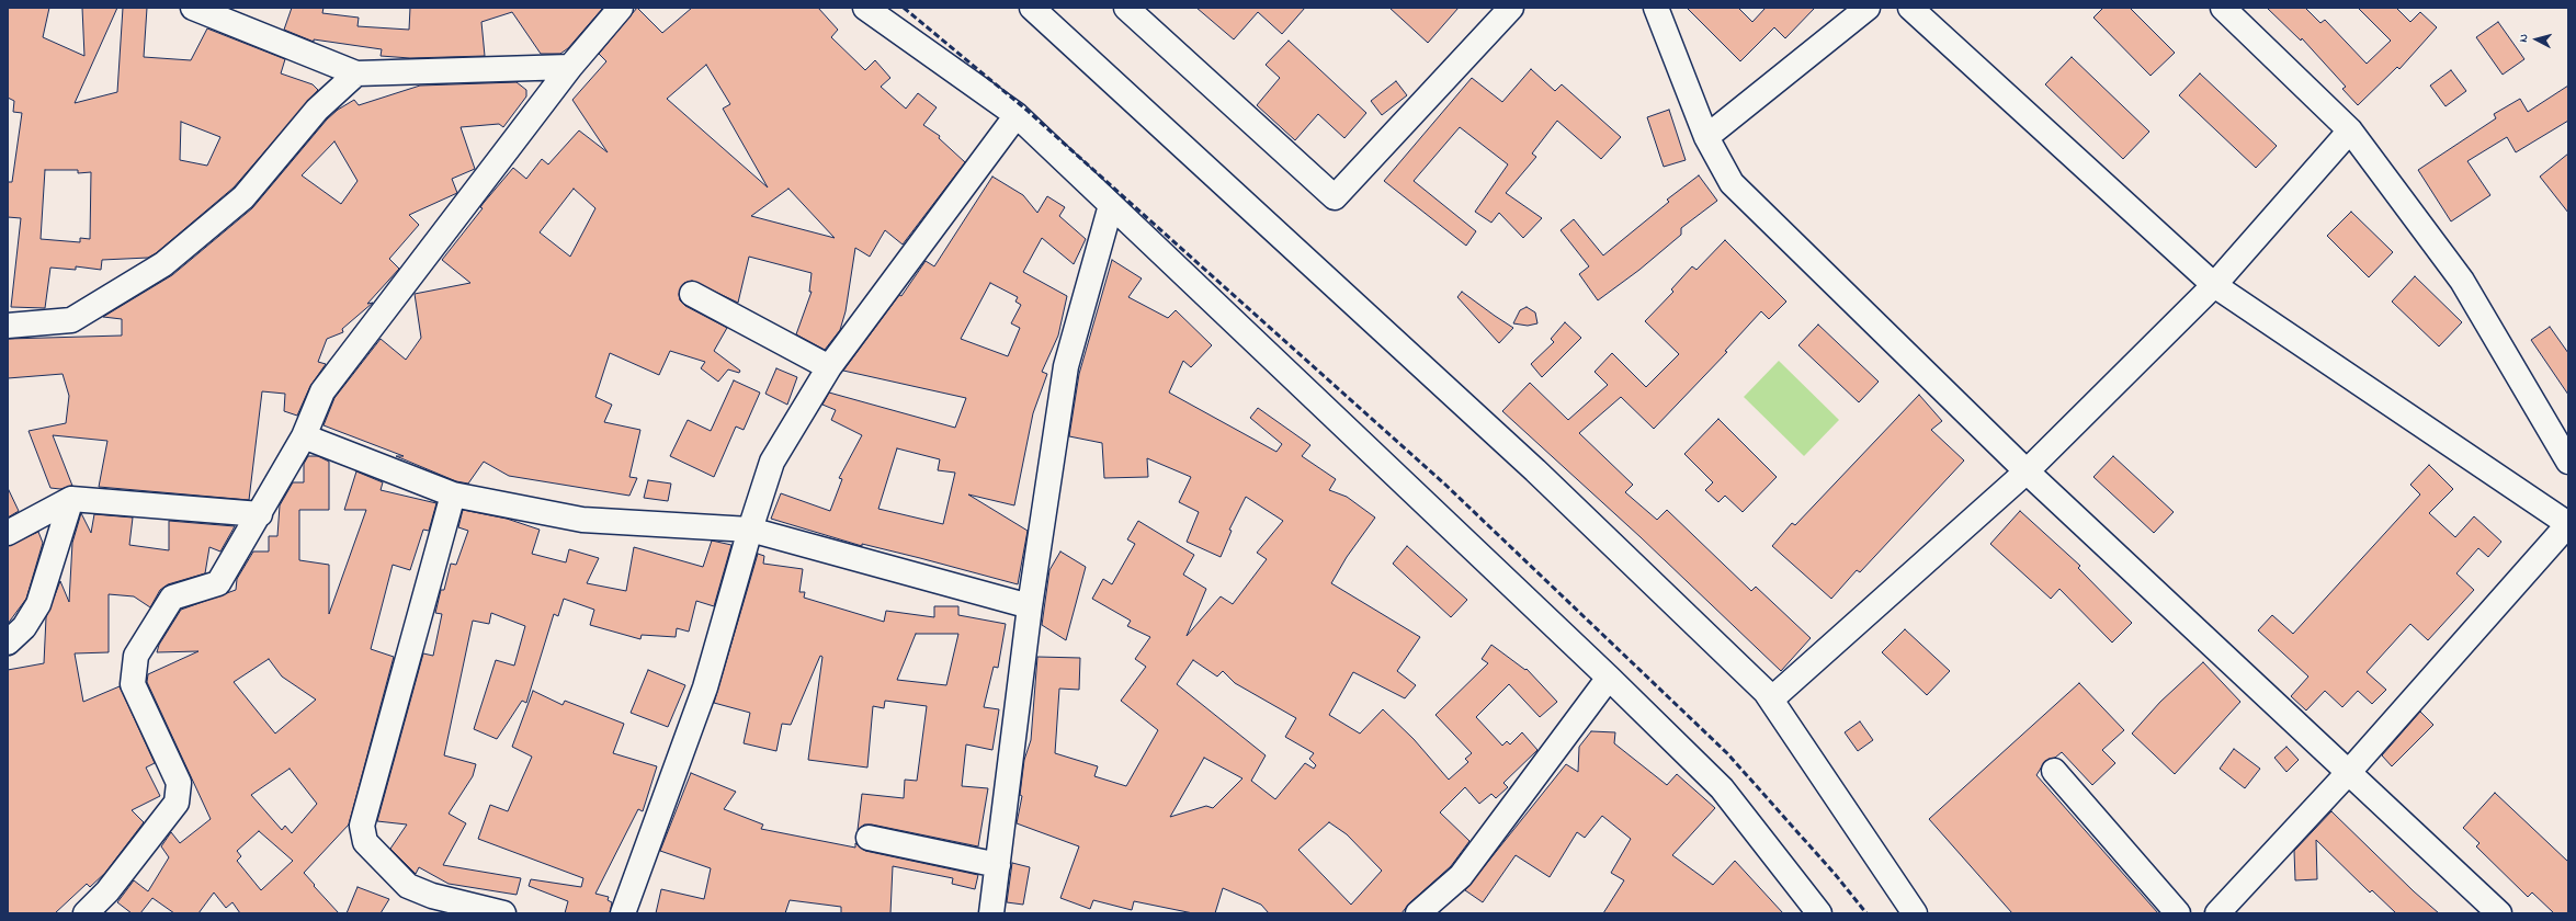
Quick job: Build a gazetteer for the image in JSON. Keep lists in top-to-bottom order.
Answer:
{
  "north": "left"
}
